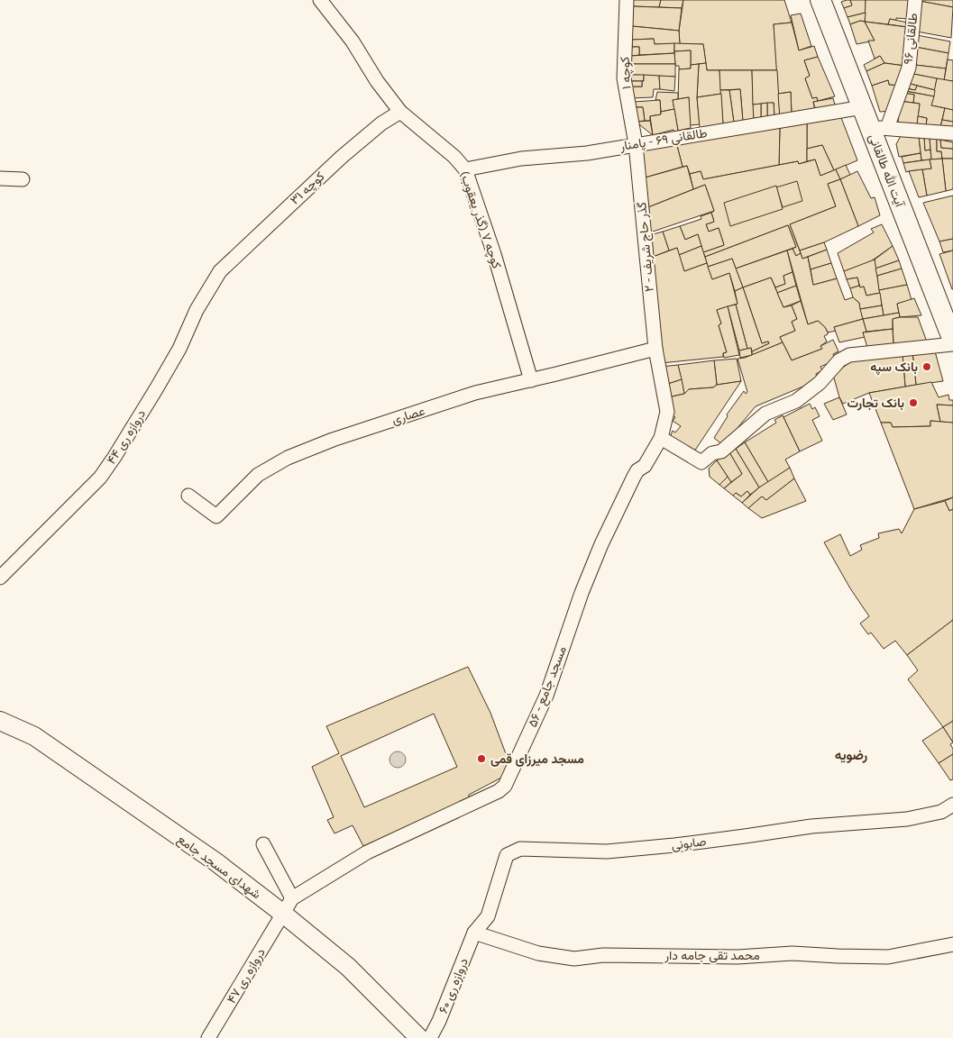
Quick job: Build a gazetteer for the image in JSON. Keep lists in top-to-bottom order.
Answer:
{
  "streets": {
    "main road": ["آیت الله طالقانی", "شهدای مسجد جامع"],
    "street": [
      "طالقانی ۹۶",
      "کوچه ۱",
      "طالقانی ۶۹ - پامنار",
      "کوچه ۳۱",
      "کوچه ۷ (گذر یعقوب)",
      "۲ - گذر حاج شریف",
      "عصاری",
      "دروازه ری ۴۴",
      "۵۶ - مسجد جامع",
      "صابونی",
      "محمد تقی جامه دار",
      "دروازه ری ۴۷",
      "دروازه ری ۶۰"
    ]
  },
  "crossings": [
    ["طالقانی ۹۶", "آیت الله طالقانی"],
    ["کوچه ۱", "طالقانی ۶۹ - پامنار"],
    ["کوچه ۱", "۲ - گذر حاج شریف"],
    ["طالقانی ۶۹ - پامنار", "آیت الله طالقانی"],
    ["طالقانی ۶۹ - پامنار", "کوچه ۷ (گذر یعقوب)"],
    ["طالقانی ۶۹ - پامنار", "۲ - گذر حاج شریف"],
    ["کوچه ۳۱", "کوچه ۷ (گذر یعقوب)"],
    ["کوچه ۳۱", "دروازه ری ۴۴"],
    ["کوچه ۷ (گذر یعقوب)", "عصاری"],
    ["۲ - گذر حاج شریف", "عصاری"],
    ["۲ - گذر حاج شریف", "۵۶ - مسجد جامع"],
    ["عصاری", "۵۶ - مسجد جامع"],
    ["۵۶ - مسجد جامع", "شهدای مسجد جامع"],
    ["۵۶ - مسجد جامع", "دروازه ری ۴۷"],
    ["صابونی", "محمد تقی جامه دار"],
    ["صابونی", "دروازه ری ۶۰"],
    ["شهدای مسجد جامع", "دروازه ری ۴۷"],
    ["محمد تقی جامه دار", "دروازه ری ۶۰"]
  ],
  "districts": ["رضویه"],
  "places": ["بانک سپه", "بانک تجارت", "مسجد میرزای قمی"]
}
